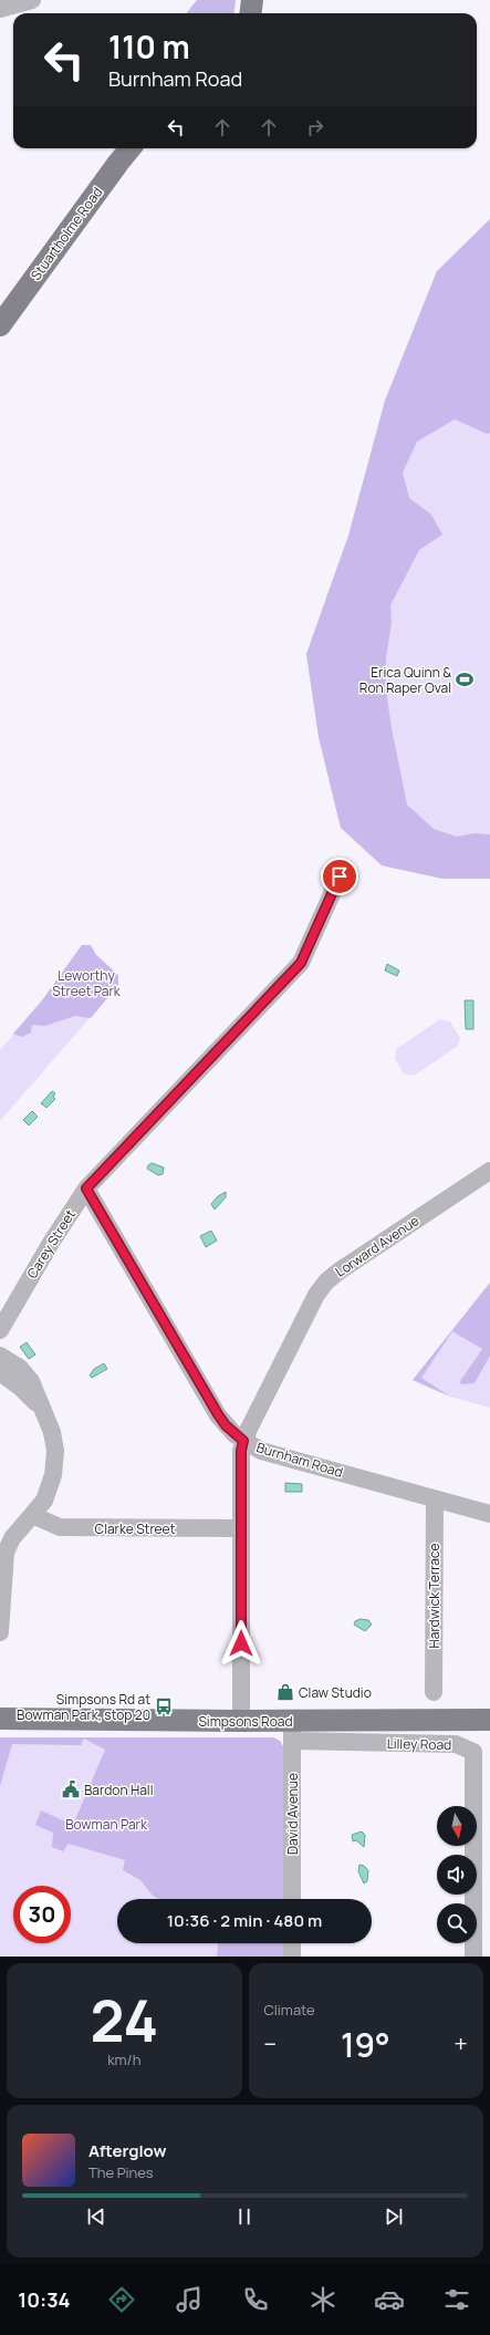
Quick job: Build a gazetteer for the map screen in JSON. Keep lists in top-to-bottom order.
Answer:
{
  "streets": {
    "main road": ["Stuartholme Road", "Simpsons Road"],
    "street": [
      "Carey Street",
      "Lorward Avenue",
      "Burnham Road",
      "Clarke Street",
      "Hardwick Terrace",
      "Lilley Road",
      "David Avenue"
    ]
  },
  "crossings": [
    ["Carey Street", "Burnham Road"],
    ["Lorward Avenue", "Burnham Road"],
    ["Burnham Road", "Hardwick Terrace"],
    ["Simpsons Road", "Lilley Road"],
    ["Simpsons Road", "David Avenue"],
    ["Lilley Road", "David Avenue"]
  ],
  "parks": ["Leworthy Street Park", "Bowman Park"],
  "places": {
    "sports": ["Erica Quinn & Ron Raper Oval"],
    "shop": ["Claw Studio"],
    "bus stop": ["Simpsons Rd at Bowman Park, stop 20"],
    "public building": ["Bardon Hall"]
  },
  "north": "bottom",
  "page": {
    "turn": ["110 m", "Burnham Road"],
    "limit": "30",
    "trip": "10:36 · 2 min · 480 m",
    "tile": [
      ["24", "km/h"],
      "Climate"
    ],
    "heat": ["−", "19°", "+"],
    "song": ["Afterglow", "The Pines"],
    "tabs": "10:34"
  }
}
